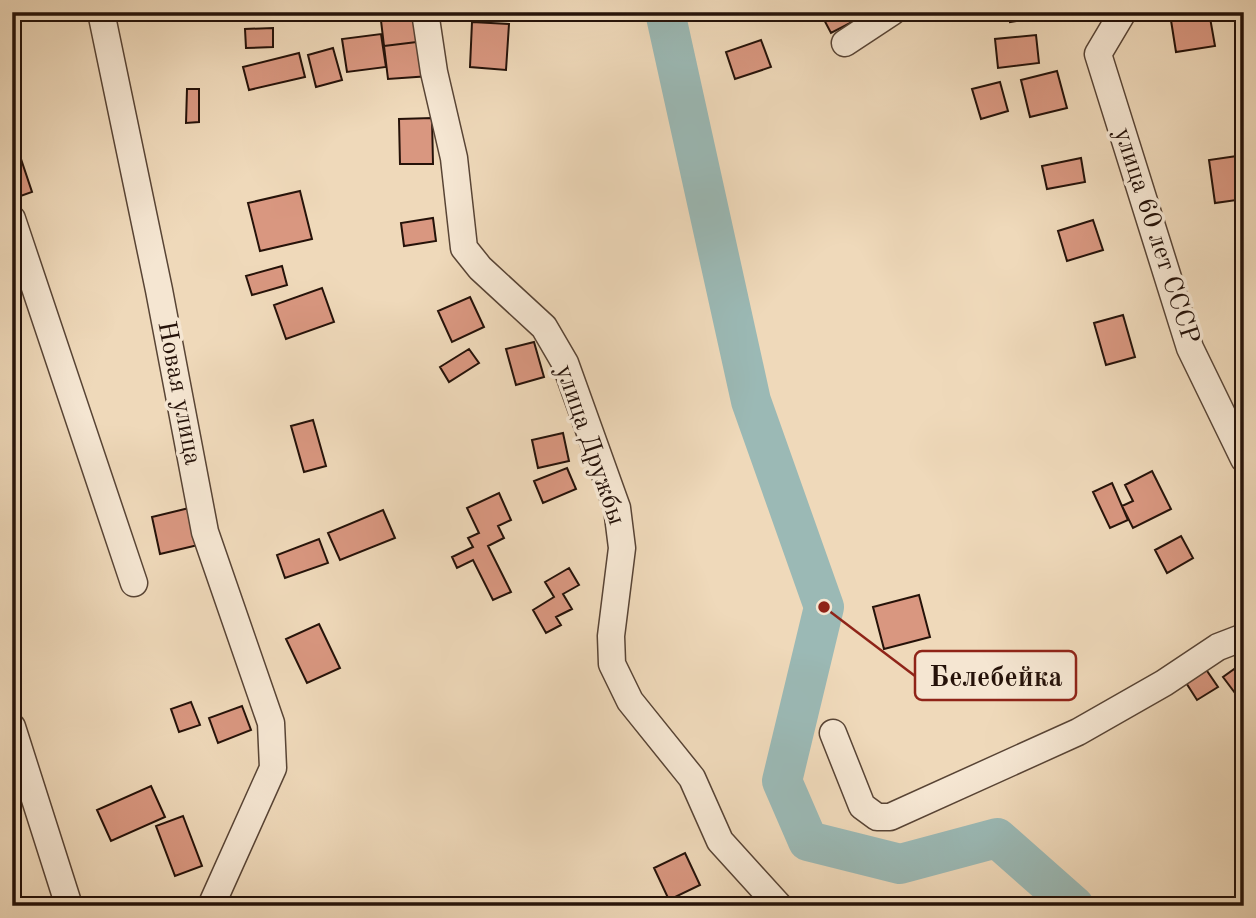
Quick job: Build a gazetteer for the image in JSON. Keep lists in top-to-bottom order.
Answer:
{
  "streets": {
    "street": ["улица 60 лет СССР", "Новая улица", "улица Дружбы"]
  },
  "places": ["Белебейка"]
}
